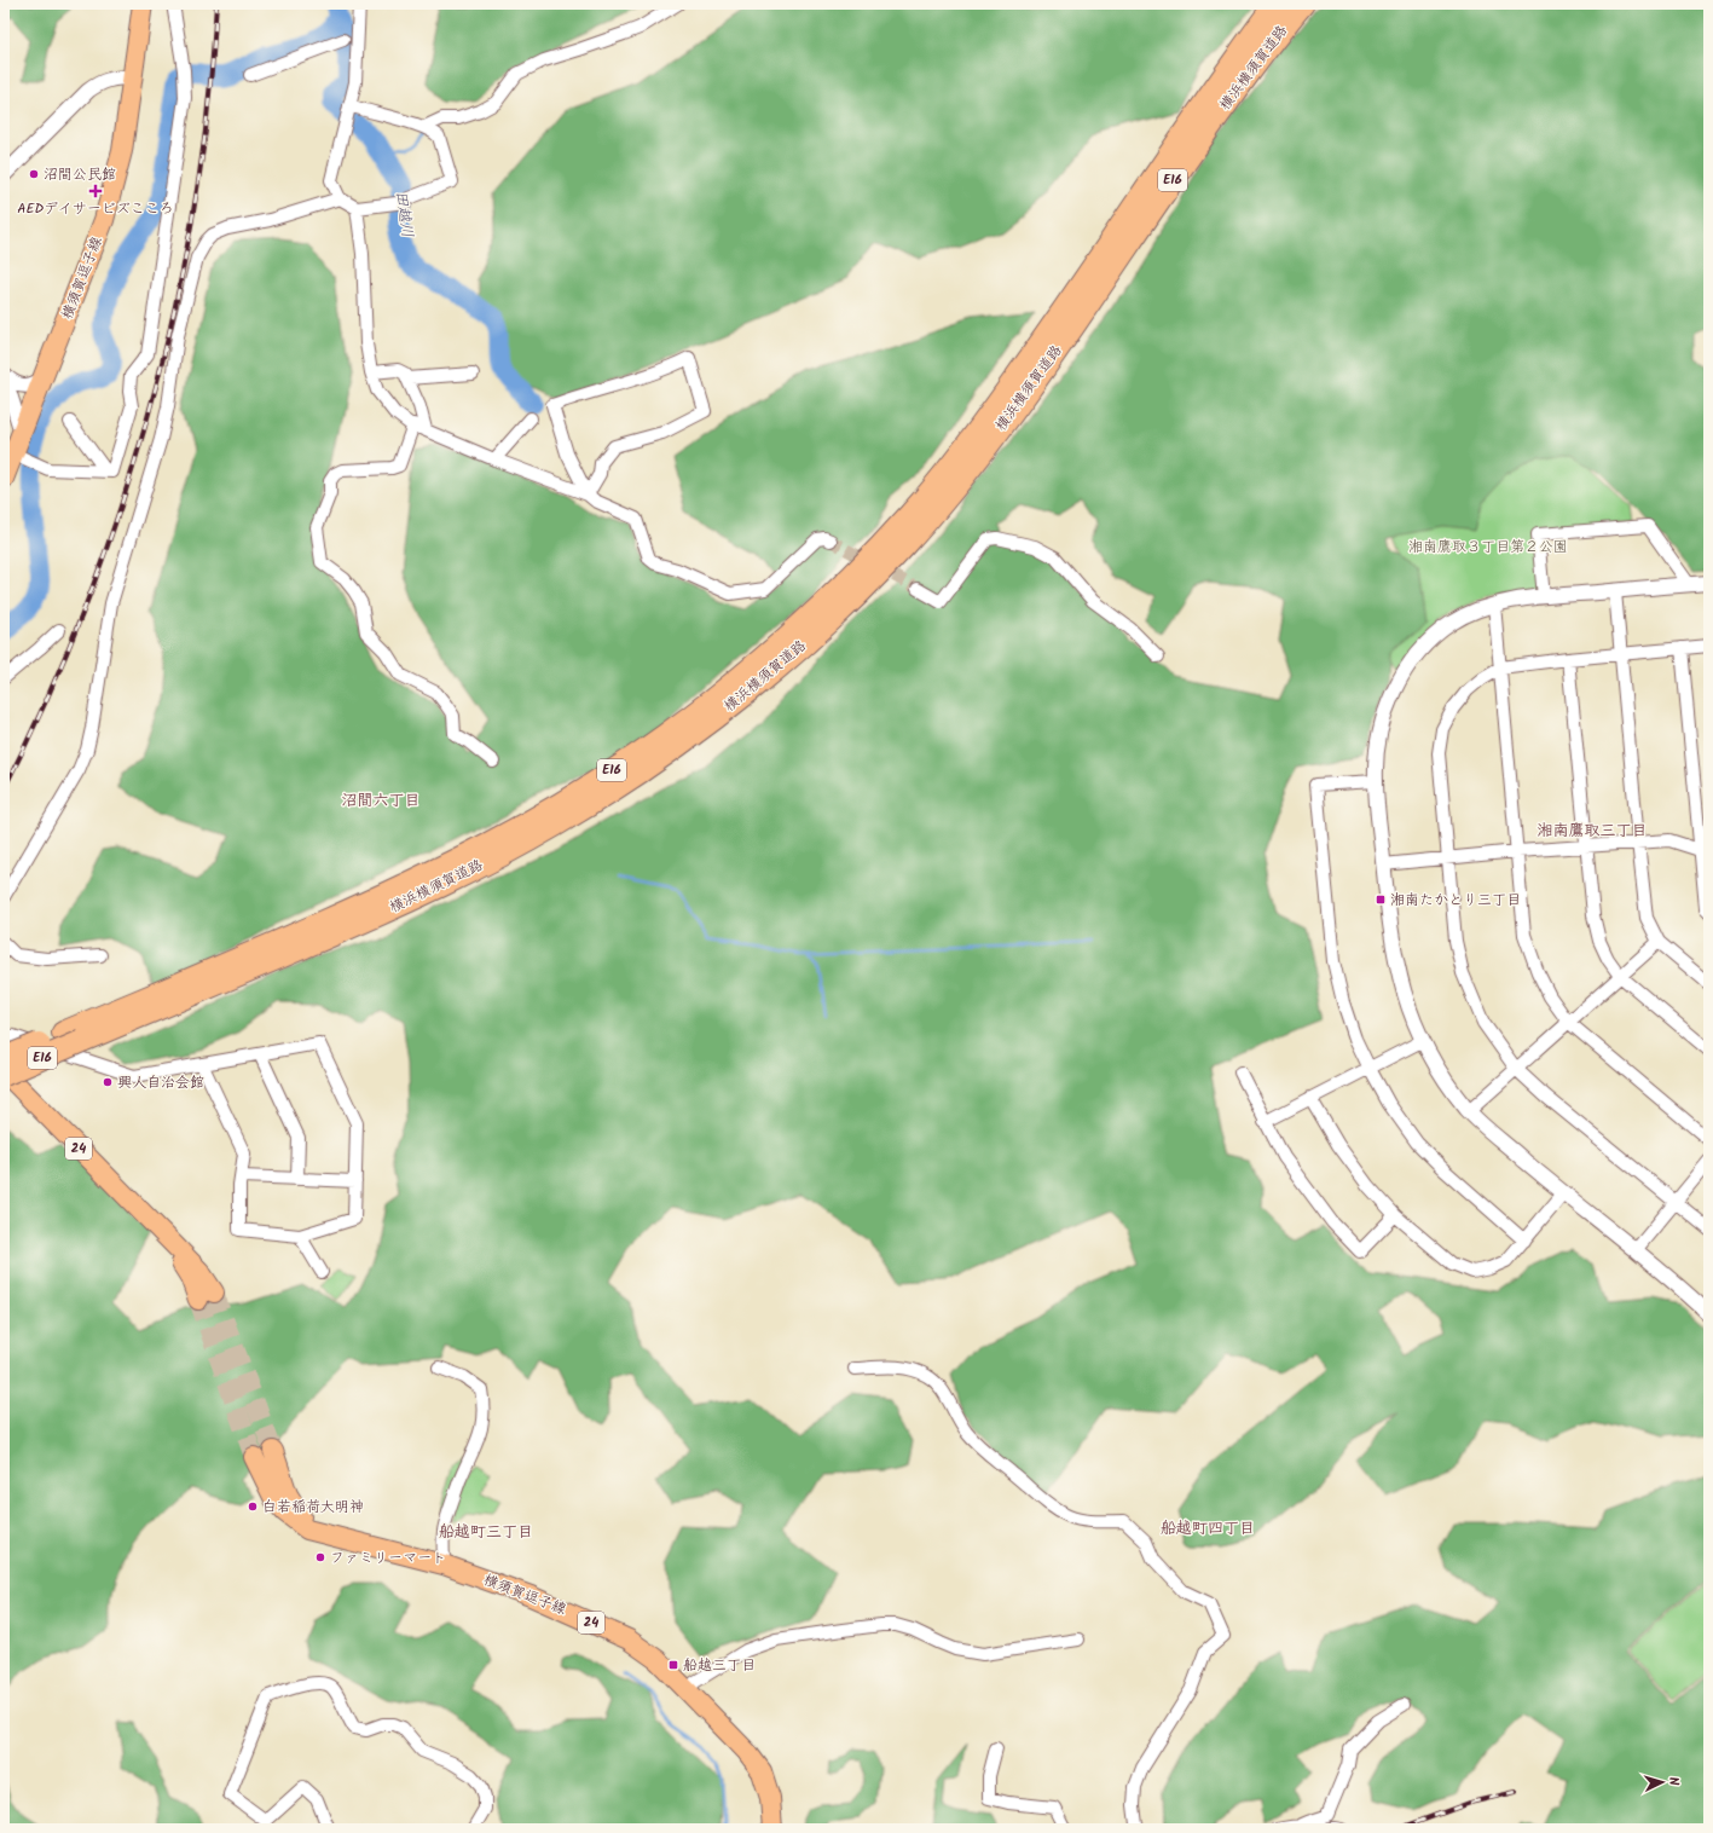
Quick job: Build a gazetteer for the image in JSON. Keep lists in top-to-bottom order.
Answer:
{
  "streets": {
    "highway": ["横浜横須賀道路", "E16"],
    "main road": ["横須賀逗子線", "24"]
  },
  "crossings": [
    ["横浜横須賀道路", "24"]
  ],
  "districts": [
    "沼間六丁目",
    "湘南鷹取三丁目",
    "船越町四丁目",
    "船越町三丁目"
  ],
  "water": ["田越川"],
  "parks": ["湘南鷹取３丁目第２公園"],
  "places": {
    "other": [
      "沼間公民館",
      "興人自治会館",
      "白若稲荷大明神",
      "ファミリーマート"
    ],
    "health": ["AEDデイサービズこころ"],
    "transit": ["湘南たかとり三丁目", "船越三丁目"]
  },
  "north": "right"
}
